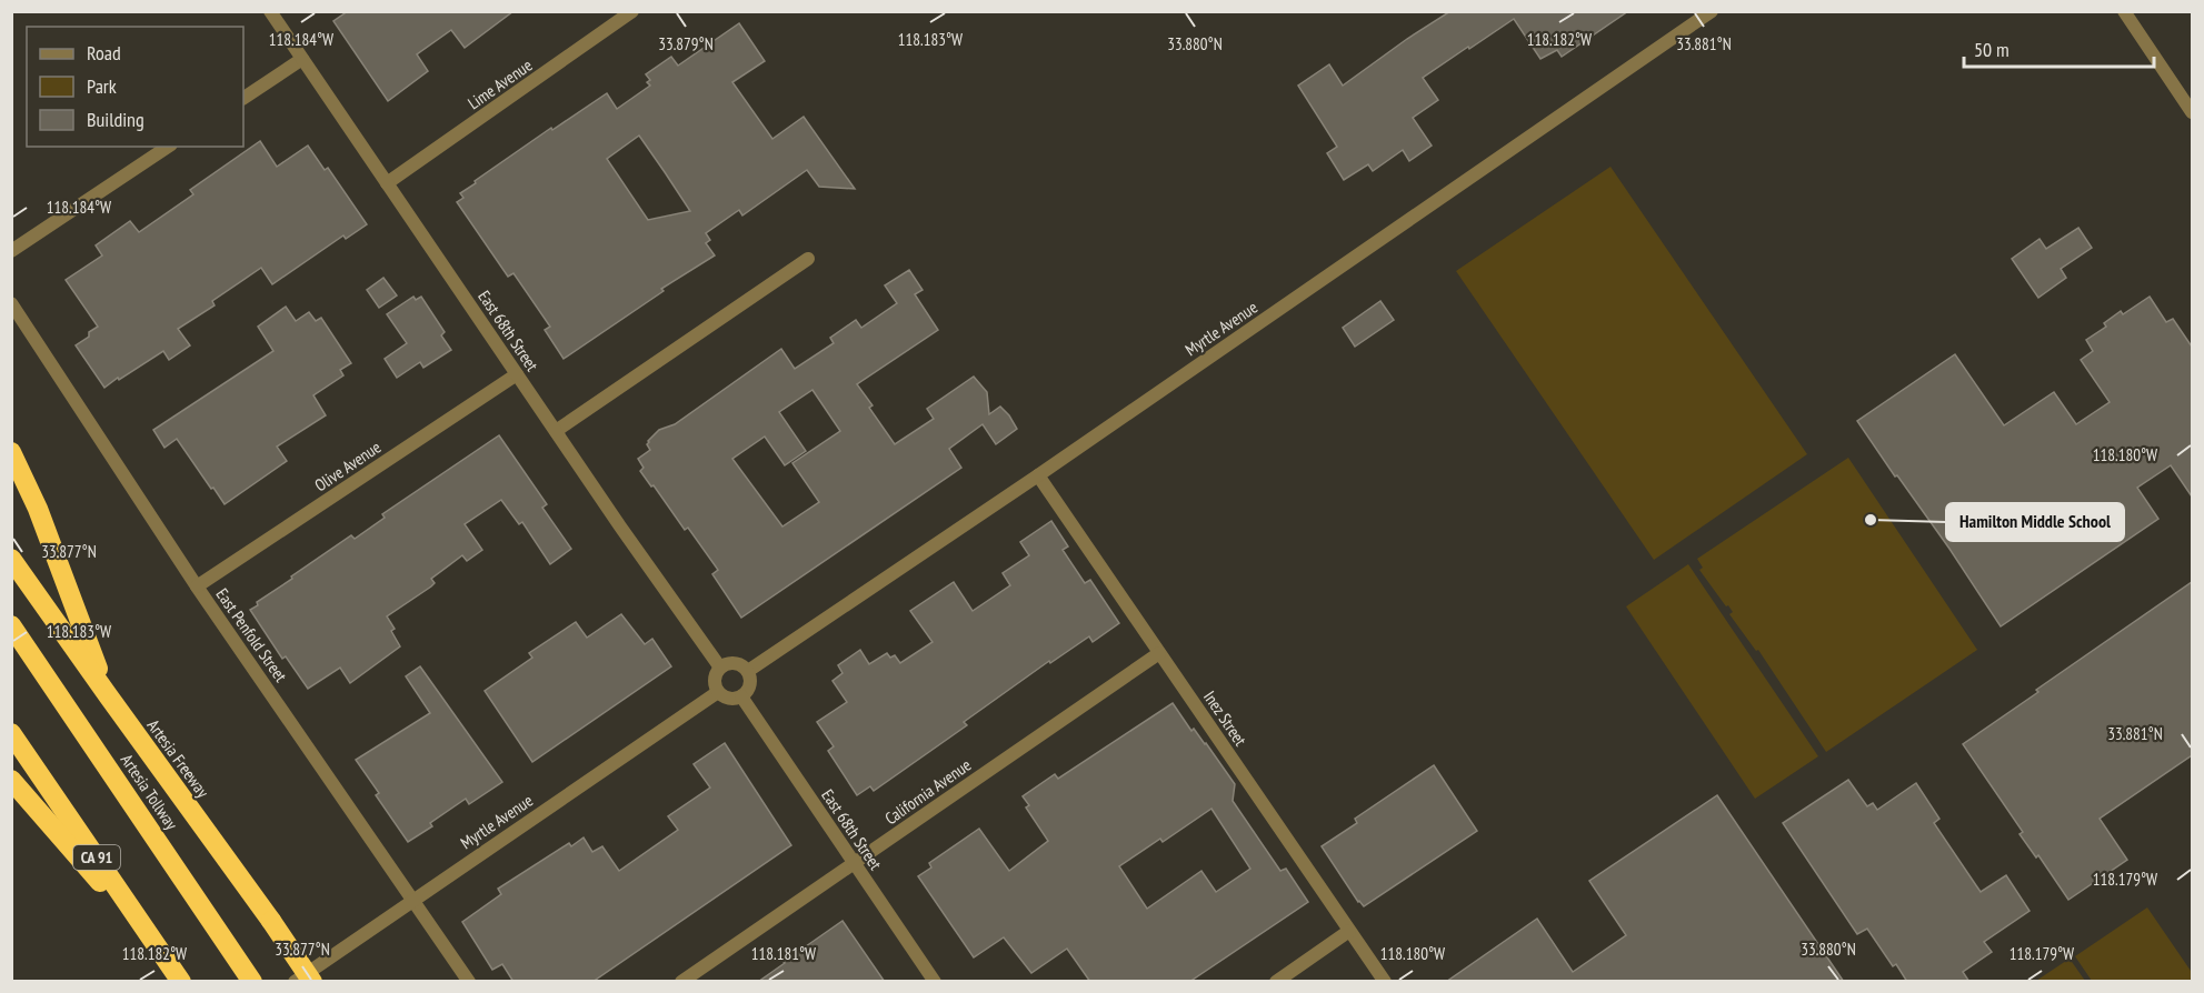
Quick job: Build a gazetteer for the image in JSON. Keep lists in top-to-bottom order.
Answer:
{
  "streets": {
    "highway": ["Artesia Freeway", "Artesia Tollway", "CA 91"],
    "street": [
      "Lime Avenue",
      "Myrtle Avenue",
      "East 68th Street",
      "Olive Avenue",
      "East Penfold Street",
      "Inez Street",
      "California Avenue"
    ]
  },
  "crossings": [
    ["Lime Avenue", "East 68th Street"],
    ["Myrtle Avenue", "East 68th Street"],
    ["Myrtle Avenue", "East Penfold Street"],
    ["Myrtle Avenue", "Inez Street"],
    ["East 68th Street", "Olive Avenue"],
    ["East 68th Street", "California Avenue"],
    ["Olive Avenue", "East Penfold Street"],
    ["Inez Street", "California Avenue"]
  ],
  "places": ["Hamilton Middle School"],
  "legend": ["Road", "Park", "Building"],
  "scale_bar": "50 m",
  "coordinates": [
    "118.182°W",
    "118.184°W",
    "118.183°W",
    "33.881°N",
    "33.879°N",
    "33.880°N",
    "118.180°W",
    "33.877°N",
    "118.179°W",
    "118.181°W"
  ]
}
